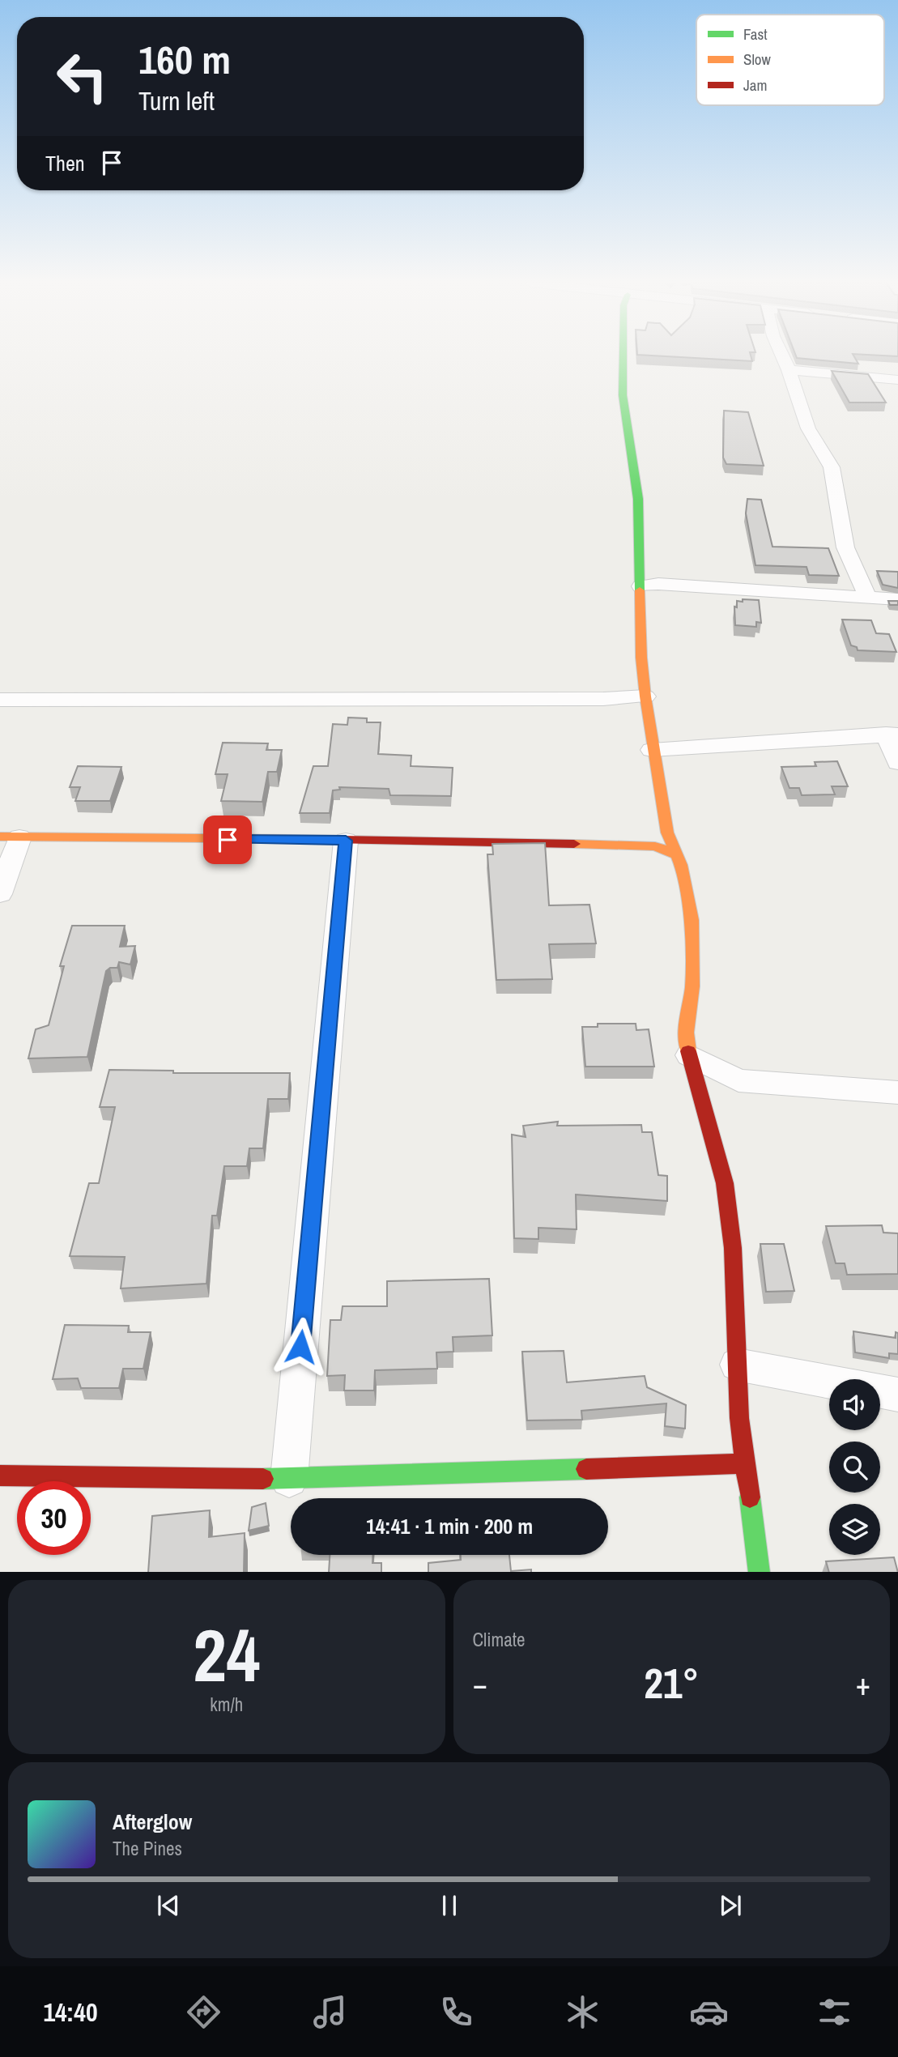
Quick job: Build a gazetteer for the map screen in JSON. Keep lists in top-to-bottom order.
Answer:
{
  "legend": ["Fast", "Slow", "Jam"],
  "page": {
    "turn": ["160 m", "Turn left"],
    "then": "Then",
    "limit": "30",
    "trip": "14:41 · 1 min · 200 m",
    "tile": [
      ["24", "km/h"],
      "Climate"
    ],
    "heat": ["−", "21°", "+"],
    "song": ["Afterglow", "The Pines"],
    "tabs": "14:40"
  }
}
